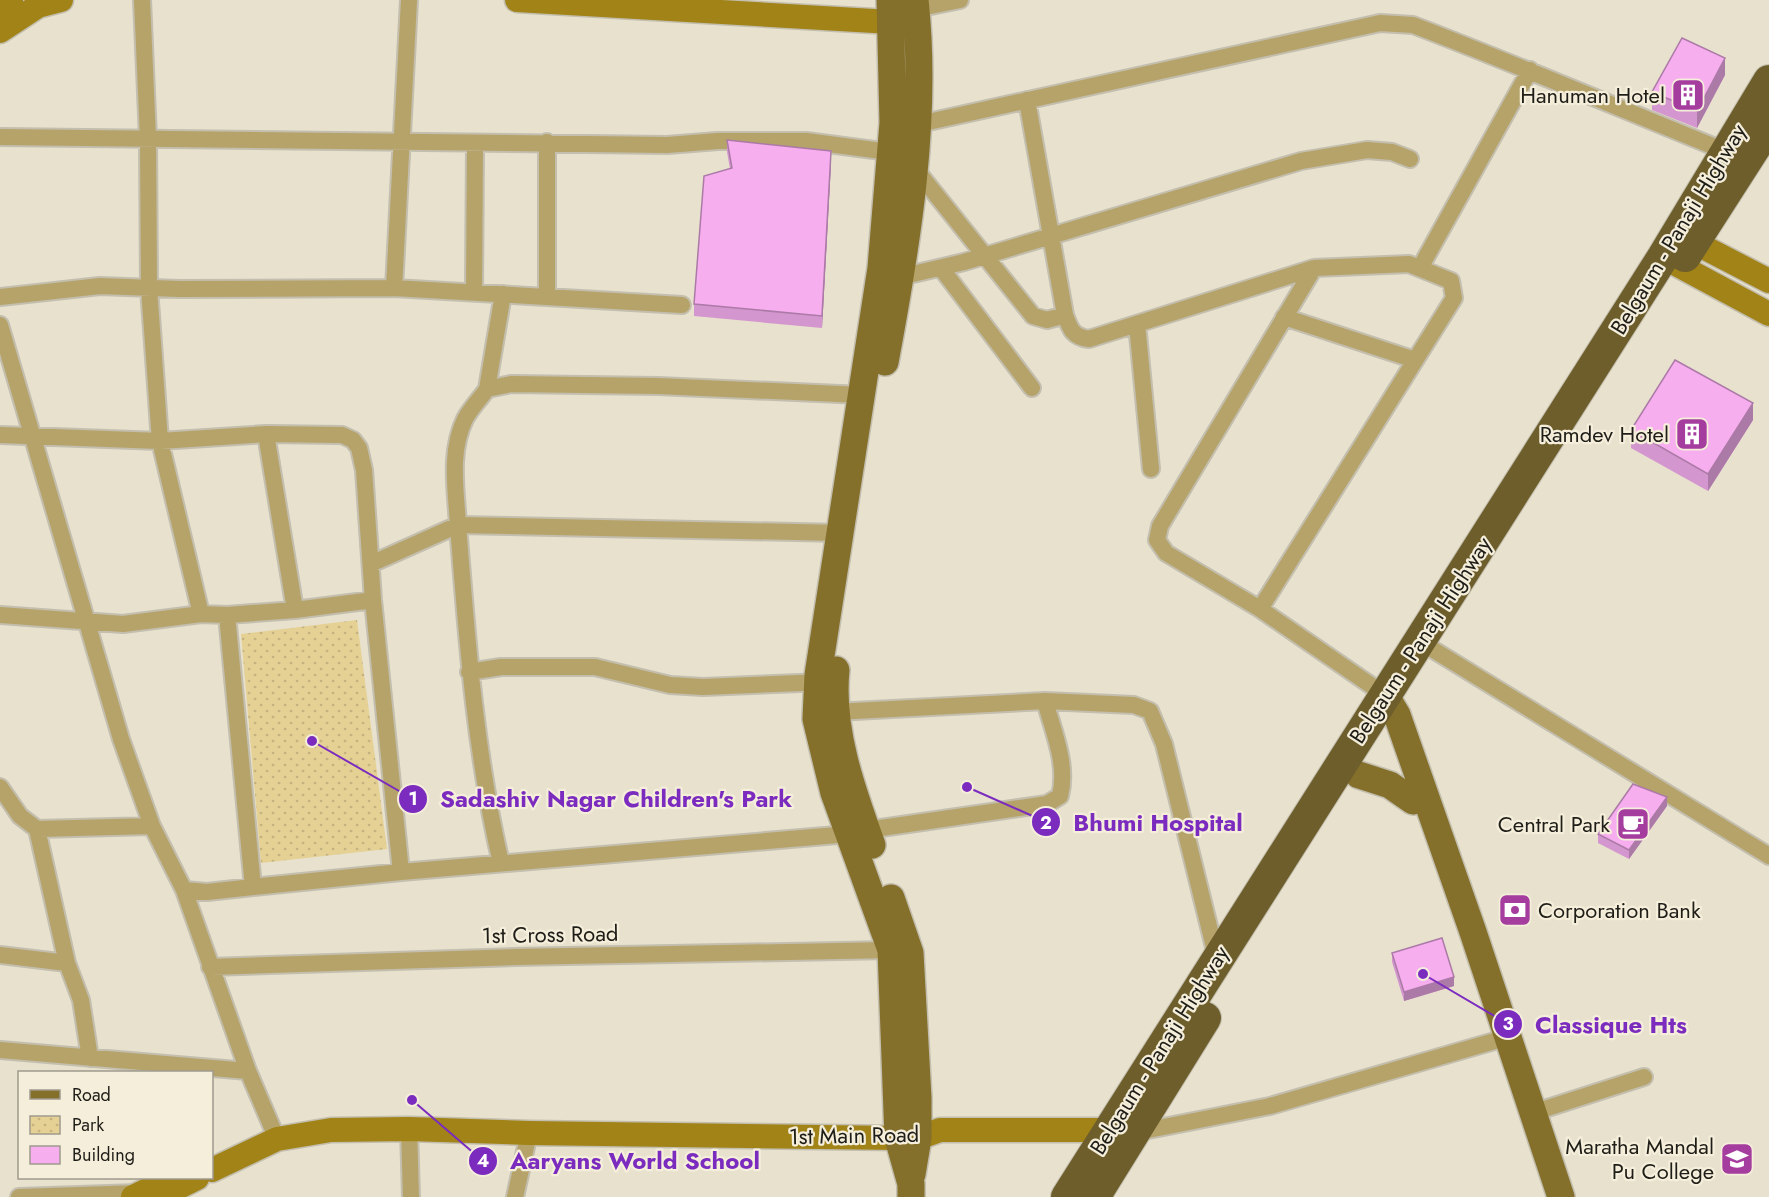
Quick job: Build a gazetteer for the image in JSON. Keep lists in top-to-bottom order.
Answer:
{
  "streets": {
    "highway": ["Belgaum - Panaji Highway"],
    "street": ["1st Cross Road", "1st Main Road"]
  },
  "crossings": [
    ["Belgaum - Panaji Highway", "1st Main Road"]
  ],
  "places": {
    "building": ["Hanuman Hotel", "Ramdev Hotel"],
    "other": [
      "Sadashiv Nagar Children's Park",
      "Bhumi Hospital",
      "Classique Hts",
      "Aaryans World School"
    ],
    "cafe": ["Central Park"],
    "bank": ["Corporation Bank"],
    "school or university": ["Maratha Mandal Pu College"]
  },
  "legend": ["Road", "Park", "Building"]
}
